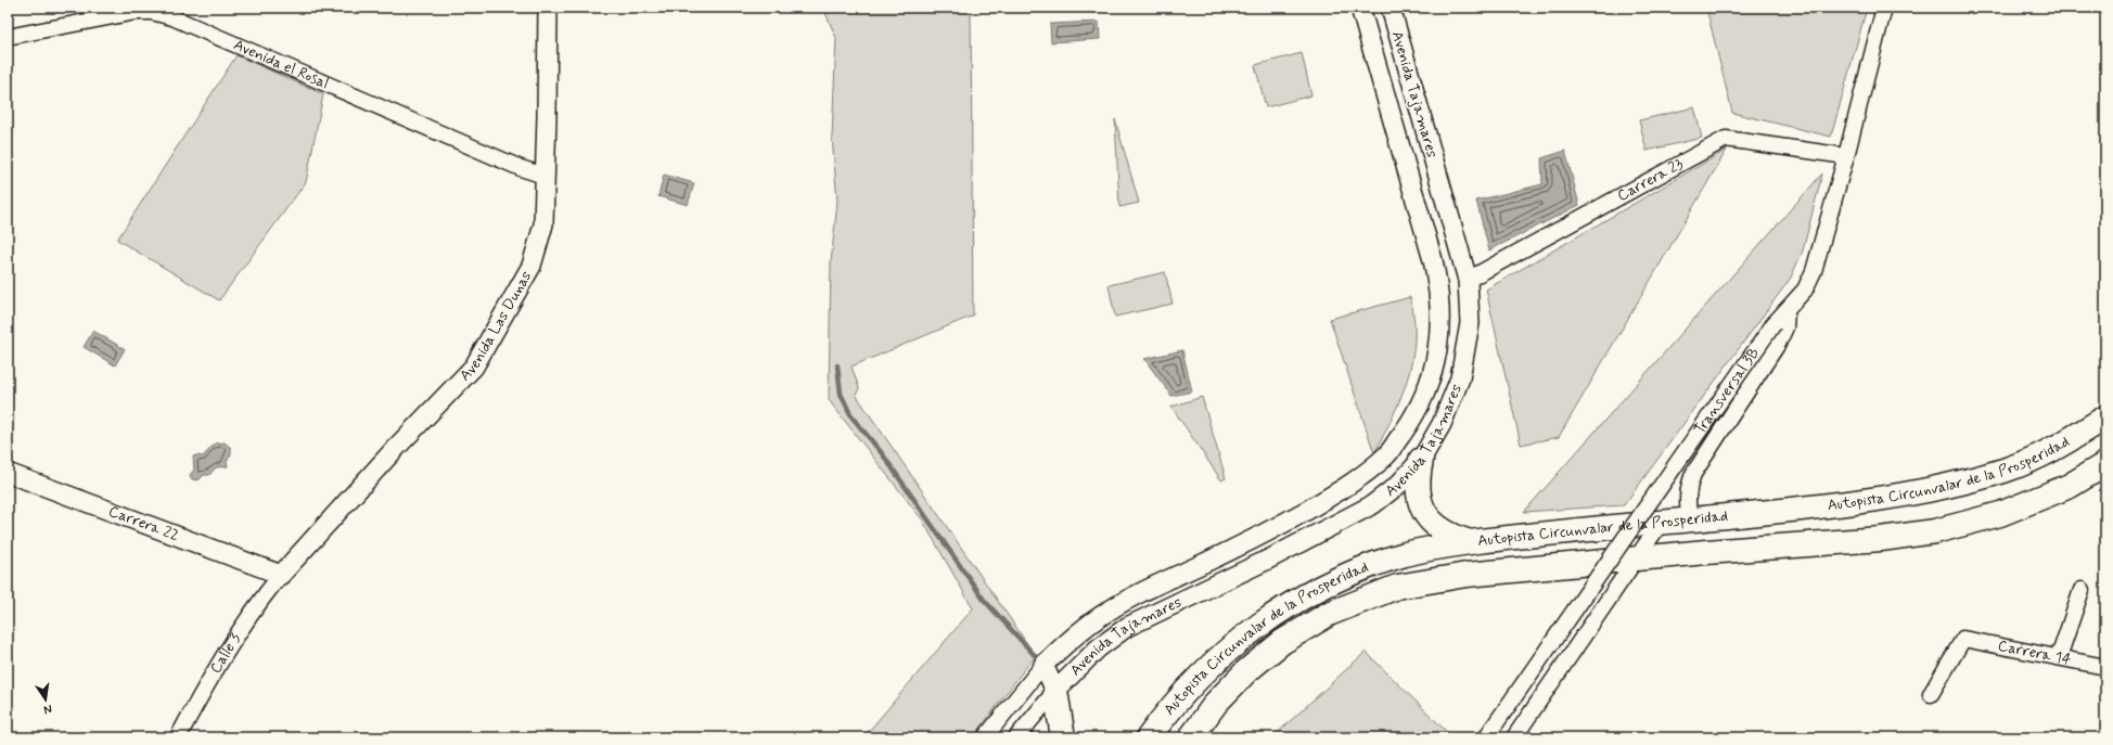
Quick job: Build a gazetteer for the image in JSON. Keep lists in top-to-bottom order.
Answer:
{
  "streets": {
    "highway": ["Autopista Circunvalar de la Prosperidad"],
    "street": [
      "Avenida el Rosal",
      "Avenida Tajamares",
      "Carrera 23",
      "Avenida Las Dunas",
      "Transversal 3B",
      "Carrera 22",
      "Carrera 14",
      "Calle 3"
    ]
  },
  "crossings": [
    ["Avenida el Rosal", "Avenida Las Dunas"],
    ["Avenida Tajamares", "Carrera 23"],
    ["Carrera 23", "Transversal 3B"],
    ["Avenida Las Dunas", "Carrera 22"],
    ["Avenida Las Dunas", "Calle 3"],
    ["Carrera 22", "Calle 3"]
  ],
  "north": "bottom"
}
